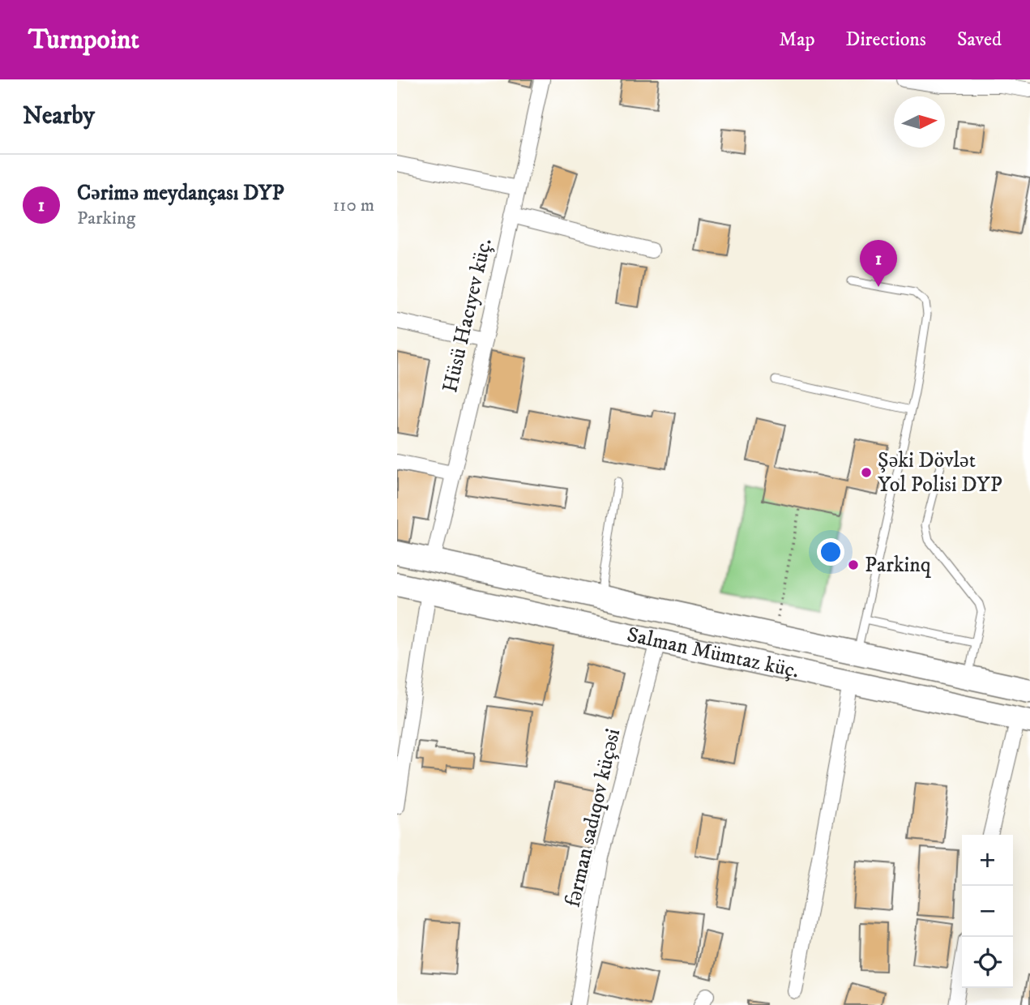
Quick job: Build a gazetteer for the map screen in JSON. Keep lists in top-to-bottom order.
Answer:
{
  "streets": {
    "highway": ["Salman Mümtaz küç."],
    "street": ["Hüsü Hacıyev küç.", "fərman sadıqov küçəsi"]
  },
  "crossings": [
    ["Salman Mümtaz küç.", "fərman sadıqov küçəsi"]
  ],
  "places": ["Şəki Dövlət Yol Polisi DYP", "Parkinq"],
  "north": "right",
  "page": {
    "header": "Turnpoint",
    "nav": ["Map", "Directions", "Saved"],
    "heading": "Nearby",
    "list": [
      {
        "mark": "1",
        "name": "Cərimə meydançası DYP",
        "note": "Parking",
        "value": "110 m"
      }
    ],
    "pins": "1",
    "map_buttons": ["+", "−"]
  }
}
